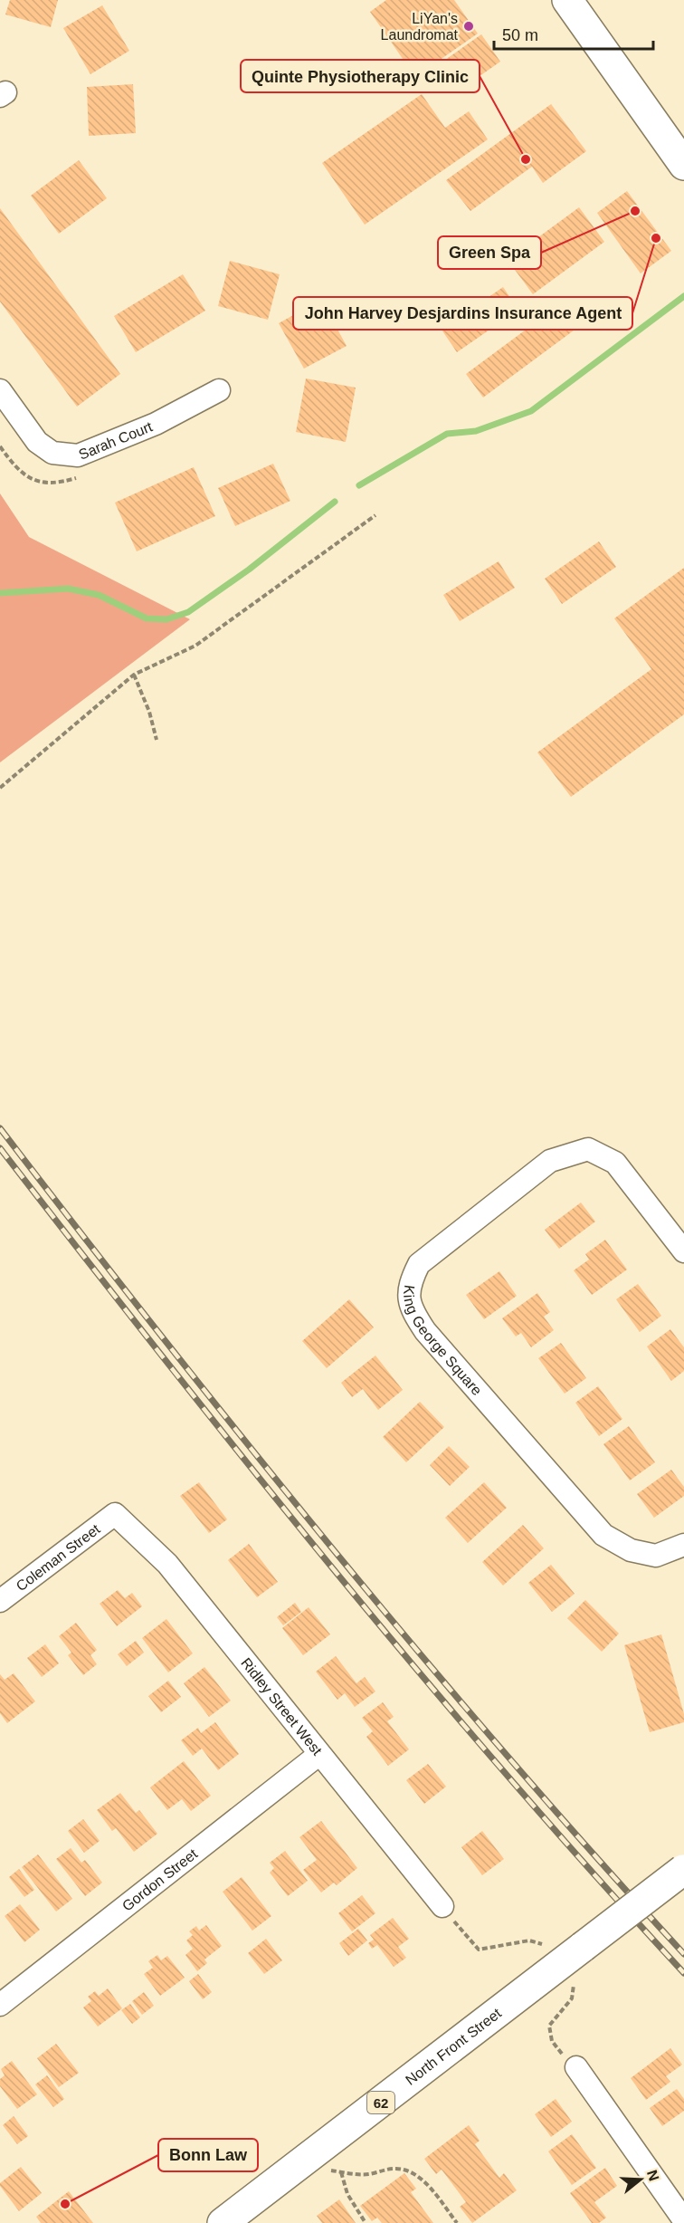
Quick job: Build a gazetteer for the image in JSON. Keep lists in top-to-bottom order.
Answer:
{
  "streets": {
    "main road": ["North Front Street", "62"],
    "street": [
      "Sarah Court",
      "King George Square",
      "Coleman Street",
      "Ridley Street West",
      "Gordon Street"
    ]
  },
  "crossings": [
    ["Coleman Street", "Ridley Street West"],
    ["Ridley Street West", "Gordon Street"]
  ],
  "places": [
    "LiYan's Laundromat",
    "Quinte Physiotherapy Clinic",
    "Green Spa",
    "John Harvey Desjardins Insurance Agent",
    "Bonn Law"
  ],
  "scale_bar": "50 m",
  "north": "right"
}
